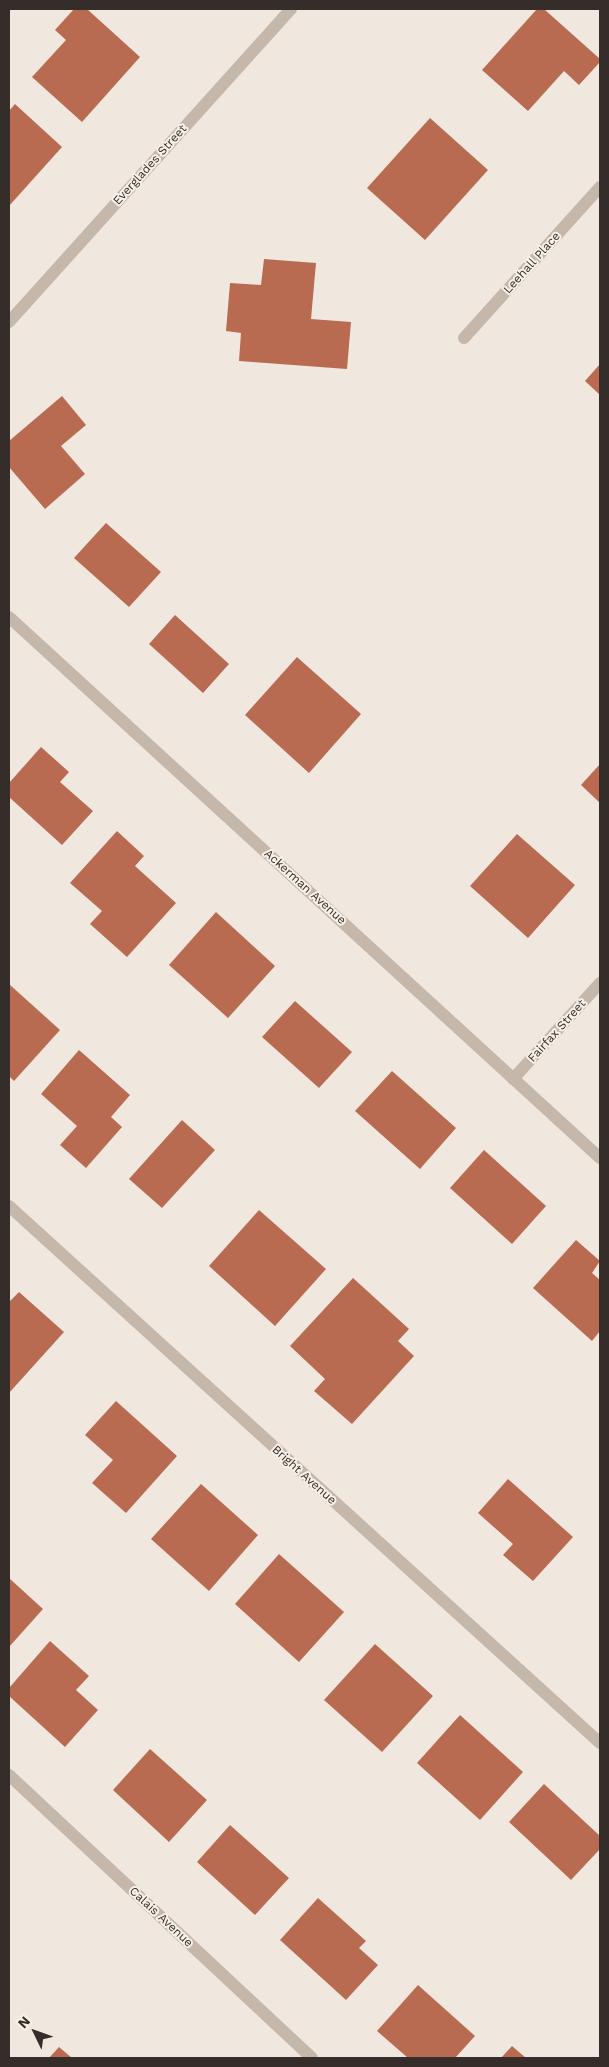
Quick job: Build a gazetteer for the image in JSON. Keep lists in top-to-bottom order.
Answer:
{
  "streets": {
    "street": [
      "Everglades Street",
      "Leehall Place",
      "Ackerman Avenue",
      "Fairfax Street",
      "Bright Avenue",
      "Calais Avenue"
    ]
  },
  "crossings": [
    ["Ackerman Avenue", "Fairfax Street"]
  ],
  "north": "top left"
}
